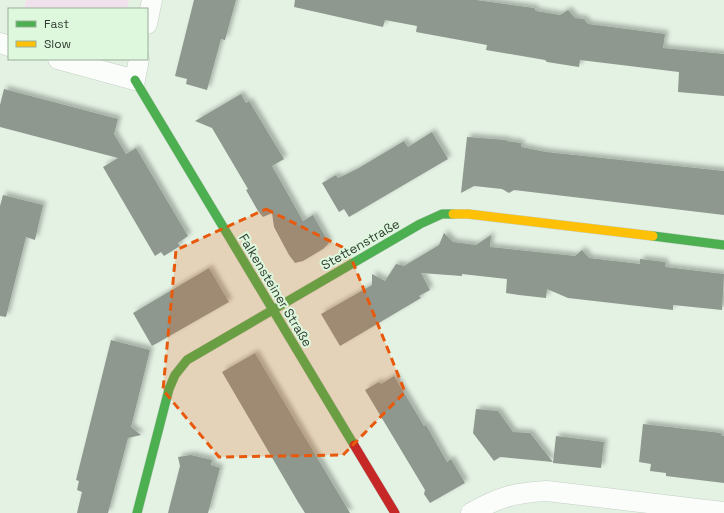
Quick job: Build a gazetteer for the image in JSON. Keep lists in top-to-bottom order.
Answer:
{
  "streets": {
    "street": ["Stettenstraße", "Falkensteiner Straße"]
  },
  "crossings": [
    ["Stettenstraße", "Falkensteiner Straße"]
  ],
  "legend": ["Fast", "Slow"]
}
